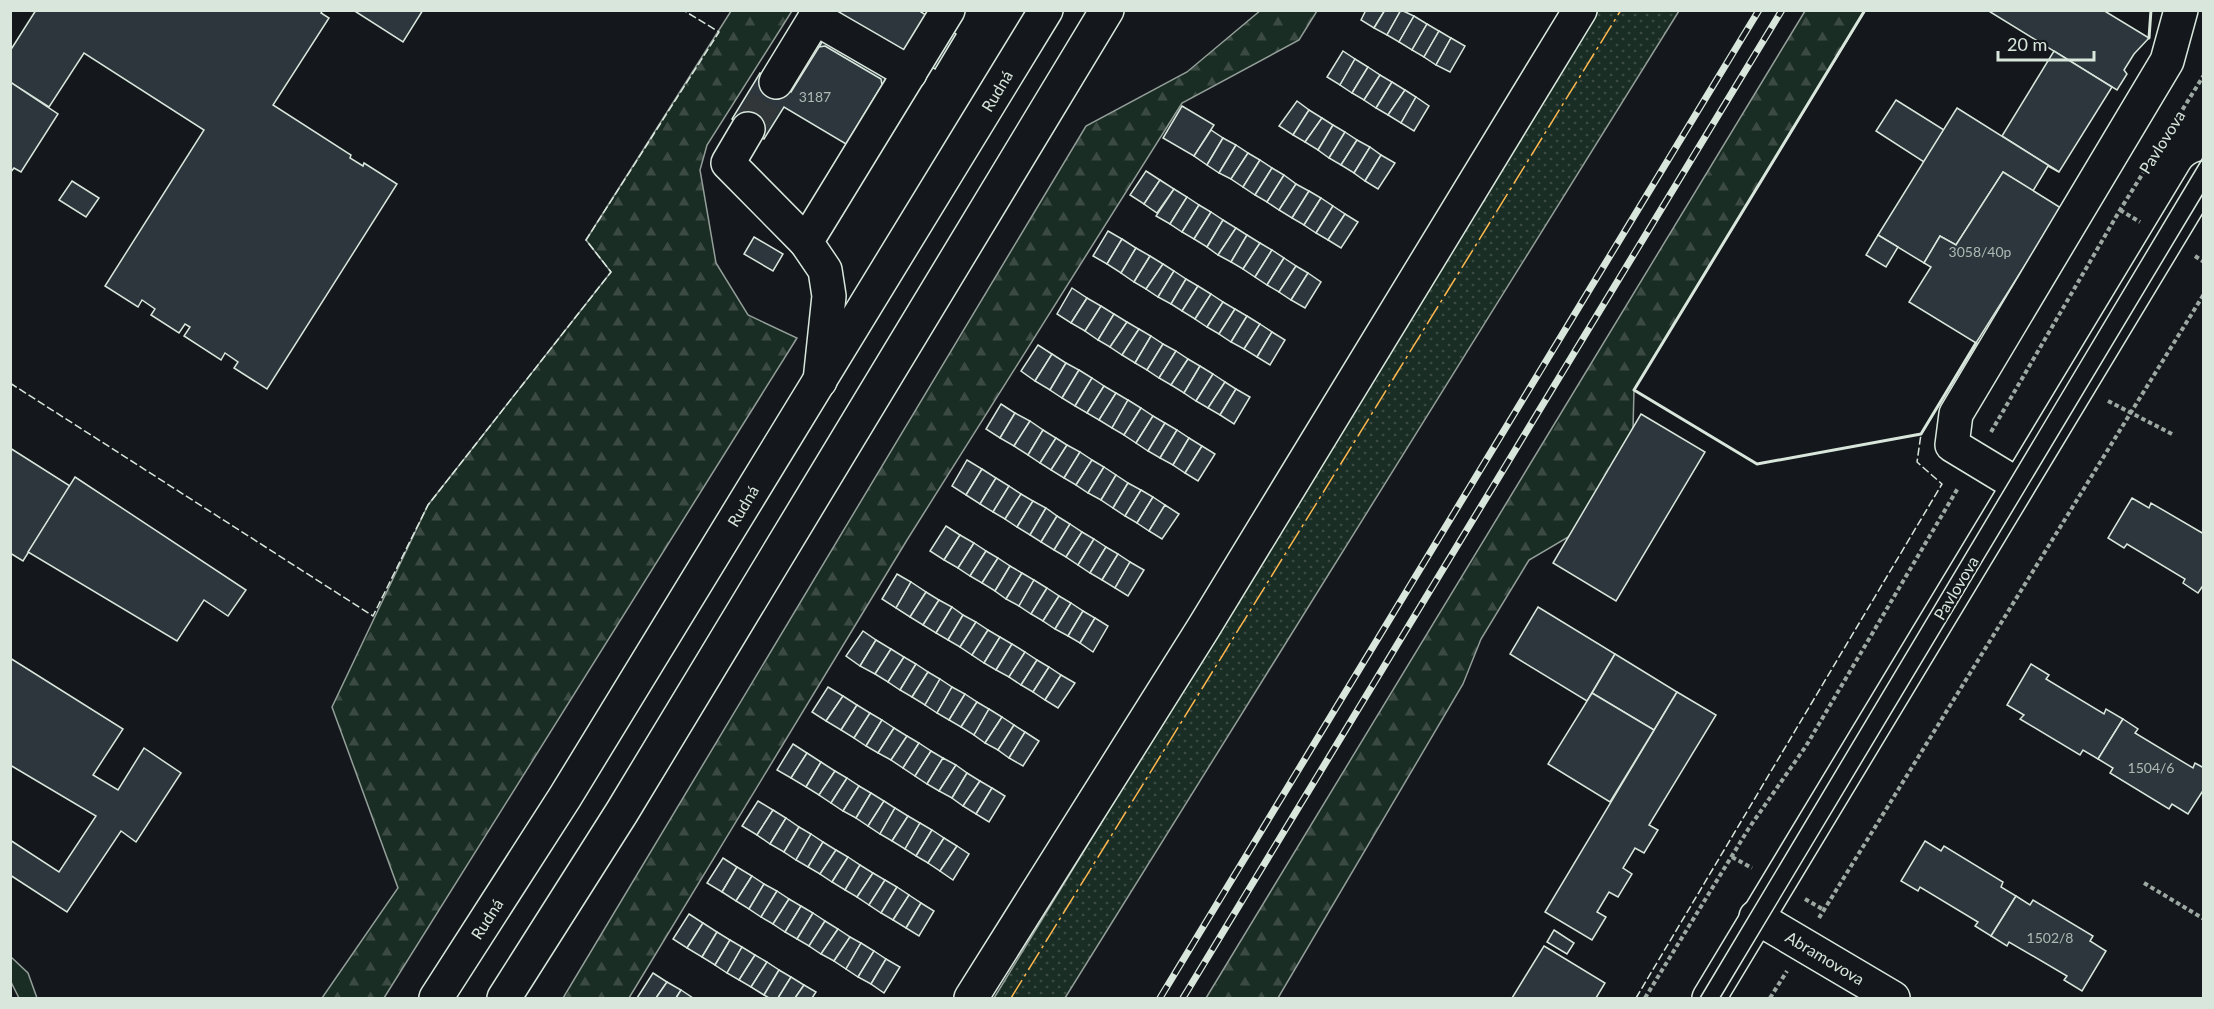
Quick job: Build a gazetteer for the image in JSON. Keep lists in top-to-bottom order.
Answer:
{
  "streets": {
    "main road": ["Rudná", "Pavlovova", "Abramovova"]
  },
  "crossings": [
    ["Pavlovova", "Abramovova"]
  ],
  "house_numbers": [
    "3187",
    "3058/40p",
    "1504/6",
    "1502/8"
  ],
  "scale_bar": "20 m"
}
